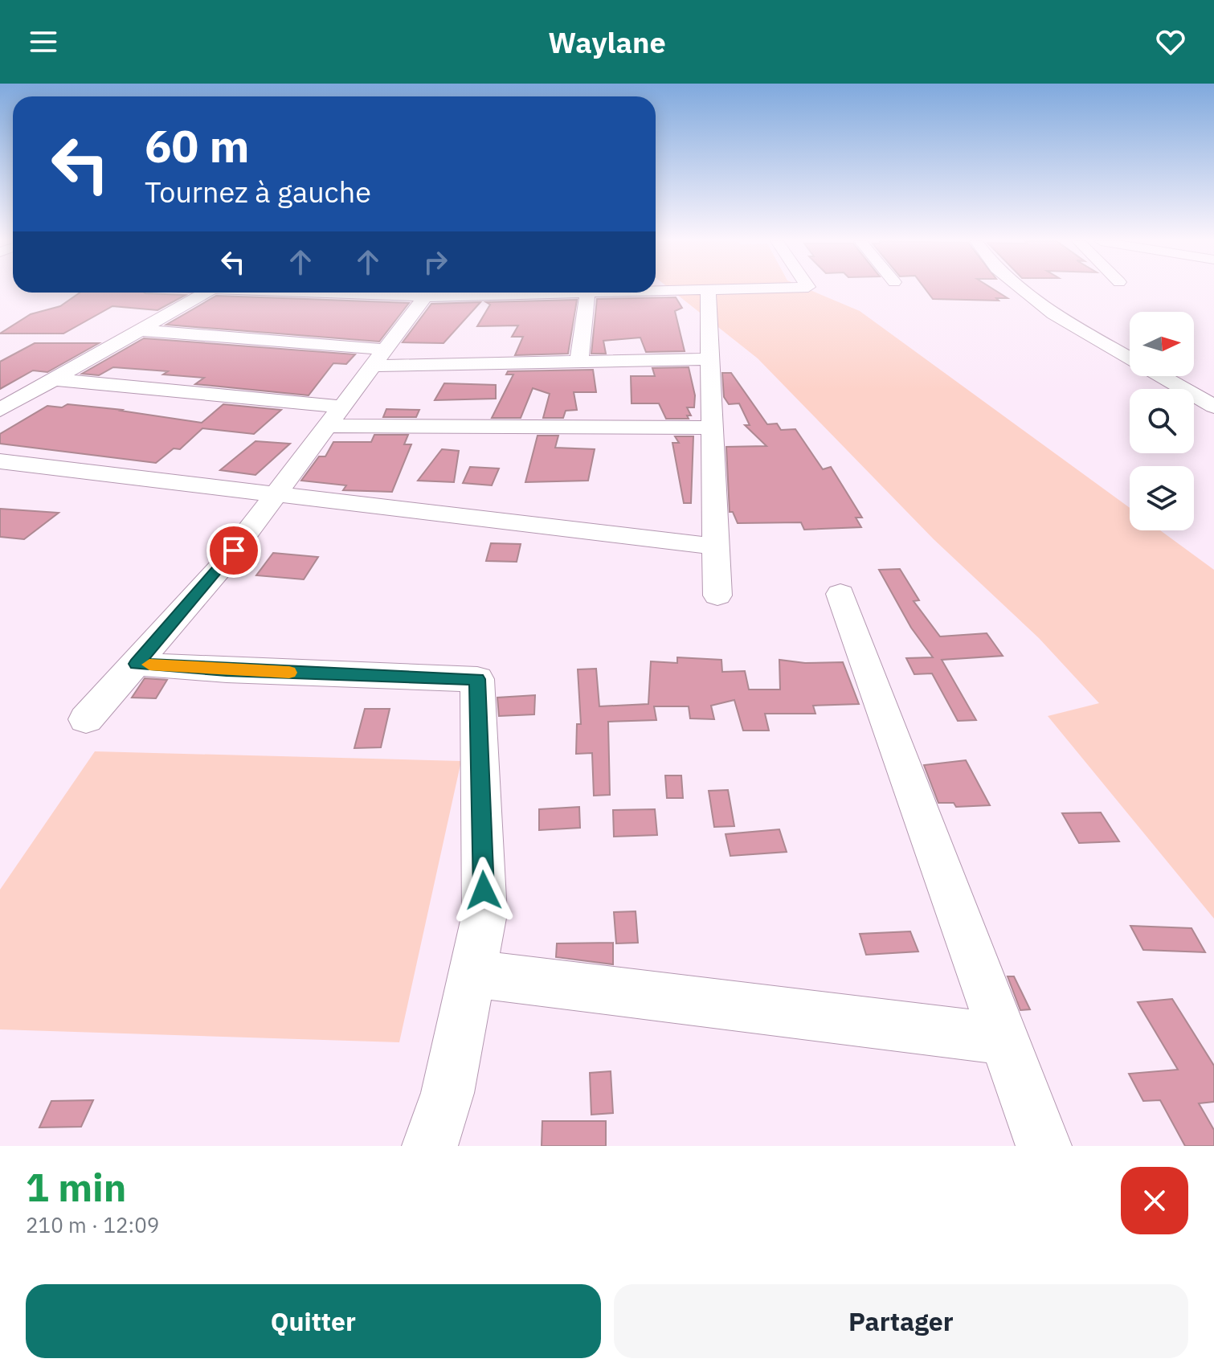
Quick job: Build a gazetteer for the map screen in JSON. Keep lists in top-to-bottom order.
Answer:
{
  "north": "right",
  "page": {
    "header": "Waylane",
    "turn": ["60 m", "Tournez à gauche"],
    "heading": ["1 min", "210 m · 12:09"],
    "buttons": ["Quitter", "Partager"]
  }
}
